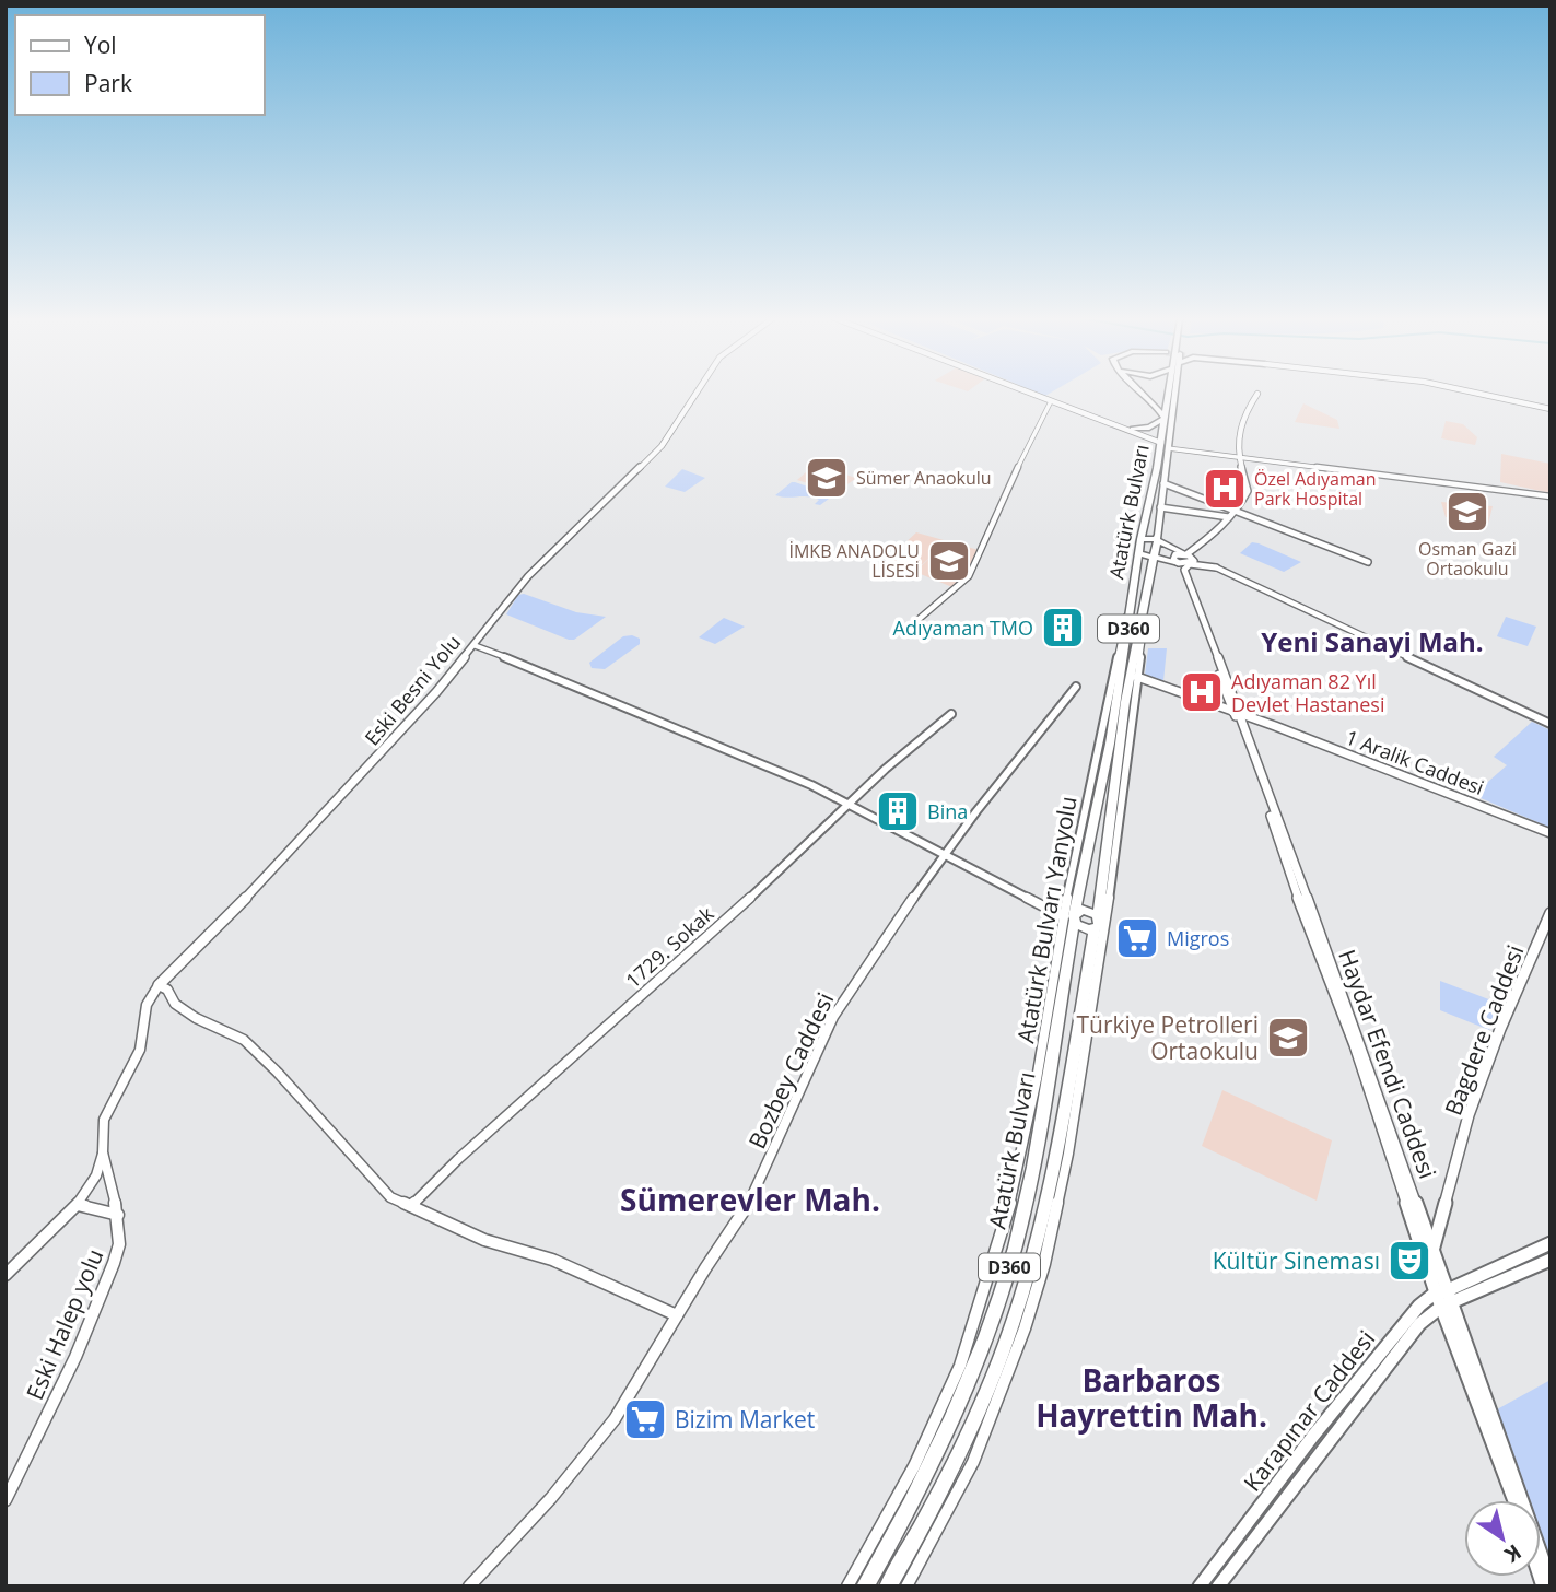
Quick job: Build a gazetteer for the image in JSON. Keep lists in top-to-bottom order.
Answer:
{
  "streets": {
    "highway": ["Atatürk Bulvarı", "D360"],
    "main road": [
      "Eski Besni Yolu",
      "1 Aralik Caddesi",
      "Bagdere Caddesi",
      "Haydar Efendi Caddesi",
      "Karapınar Caddesi"
    ],
    "street": [
      "Atatürk Bulvarı Yanyolu",
      "1729. Sokak",
      "Bozbey Caddesi",
      "Eski Halep yolu"
    ]
  },
  "crossings": [
    ["Atatürk Bulvarı", "Atatürk Bulvarı Yanyolu"],
    ["Eski Besni Yolu", "Eski Halep yolu"],
    ["1 Aralik Caddesi", "Haydar Efendi Caddesi"],
    ["Bagdere Caddesi", "Haydar Efendi Caddesi"],
    ["Haydar Efendi Caddesi", "Karapınar Caddesi"]
  ],
  "districts": ["Yeni Sanayi Mah.", "Sümerevler Mah.", "Barbaros Hayrettin Mah."],
  "places": {
    "school or university": [
      "Sümer Anaokulu",
      "Osman Gazi Ortaokulu",
      "İMKB ANADOLU LİSESİ",
      "Türkiye Petrolleri Ortaokulu"
    ],
    "hospital": ["Özel Adıyaman Park Hospital", "Adıyaman 82 Yıl Devlet Hastanesi"],
    "building": ["Adıyaman TMO", "Bina"],
    "supermarket": ["Migros", "Bizim Market"],
    "theatre": ["Kültür Sineması"]
  },
  "legend": ["Yol", "Park"],
  "north": "bottom right"
}
